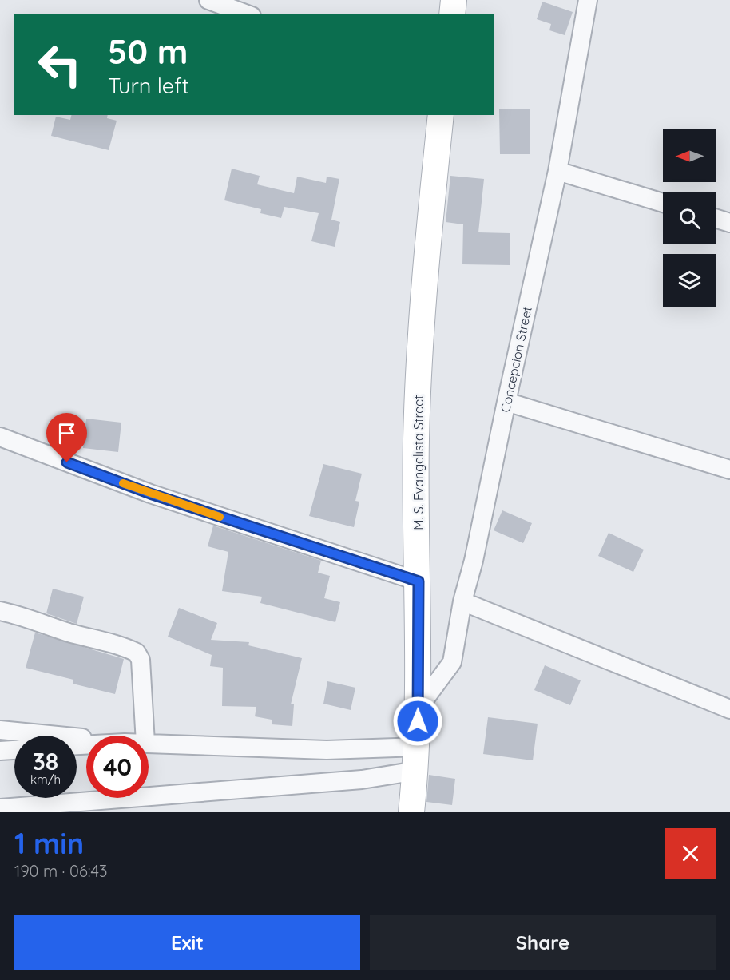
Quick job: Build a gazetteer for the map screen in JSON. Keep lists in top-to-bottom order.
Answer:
{
  "streets": {
    "street": ["Concepcion Street", "M. S. Evangelista Street"]
  },
  "crossings": [
    ["Concepcion Street", "M. S. Evangelista Street"]
  ],
  "north": "left",
  "page": {
    "turn": ["50 m", "Turn left"],
    "speed": "38 km/h",
    "limit": "40",
    "heading": ["1 min", "190 m · 06:43"],
    "buttons": ["Exit", "Share"]
  }
}
